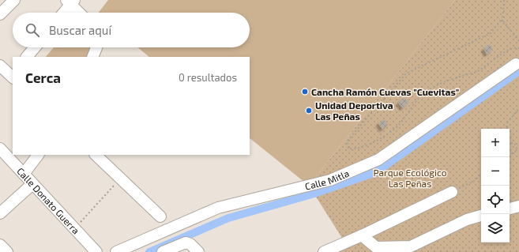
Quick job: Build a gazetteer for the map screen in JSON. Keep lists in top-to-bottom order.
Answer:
{
  "streets": {
    "street": ["Calle Mitla", "Calle Donato Guerra"]
  },
  "parks": ["Parque Ecológico Las Peñas"],
  "places": ["Cancha Ramón Cuevas \"Cuevitas\"", "Unidad Deportiva Las Peñas"],
  "page": {
    "search": "Buscar aquí",
    "heading": ["Cerca", "0 resultados"],
    "map_buttons": ["+", "−"]
  }
}
